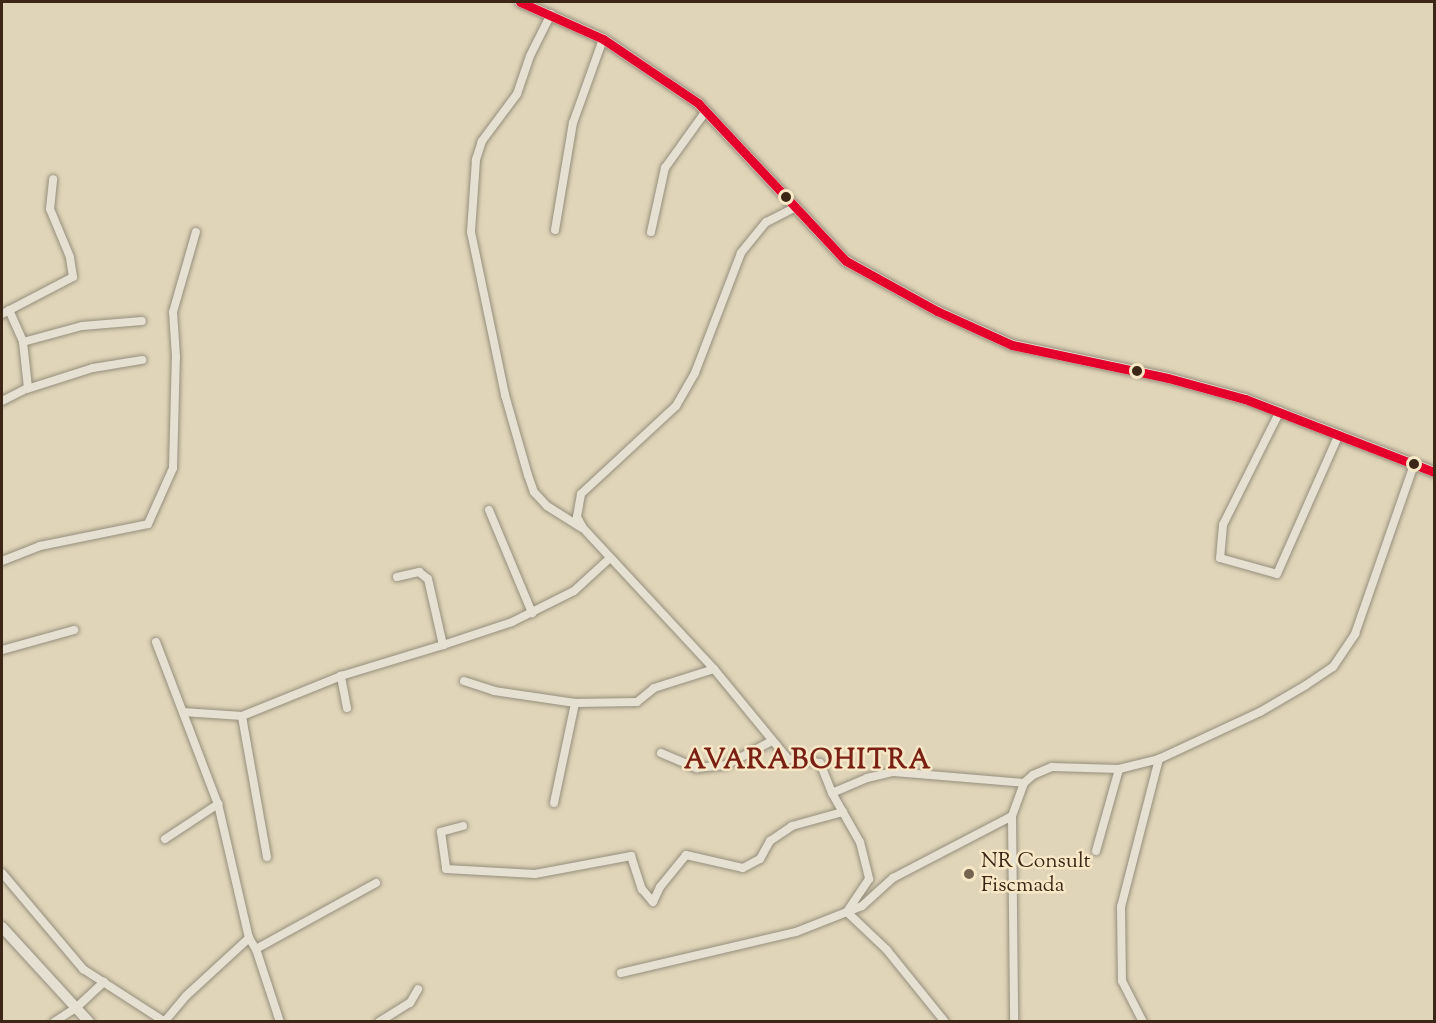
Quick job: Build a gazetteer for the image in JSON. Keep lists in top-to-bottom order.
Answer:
{
  "districts": ["AVARABOHITRA"],
  "places": ["NR Consult Fiscmada"]
}
